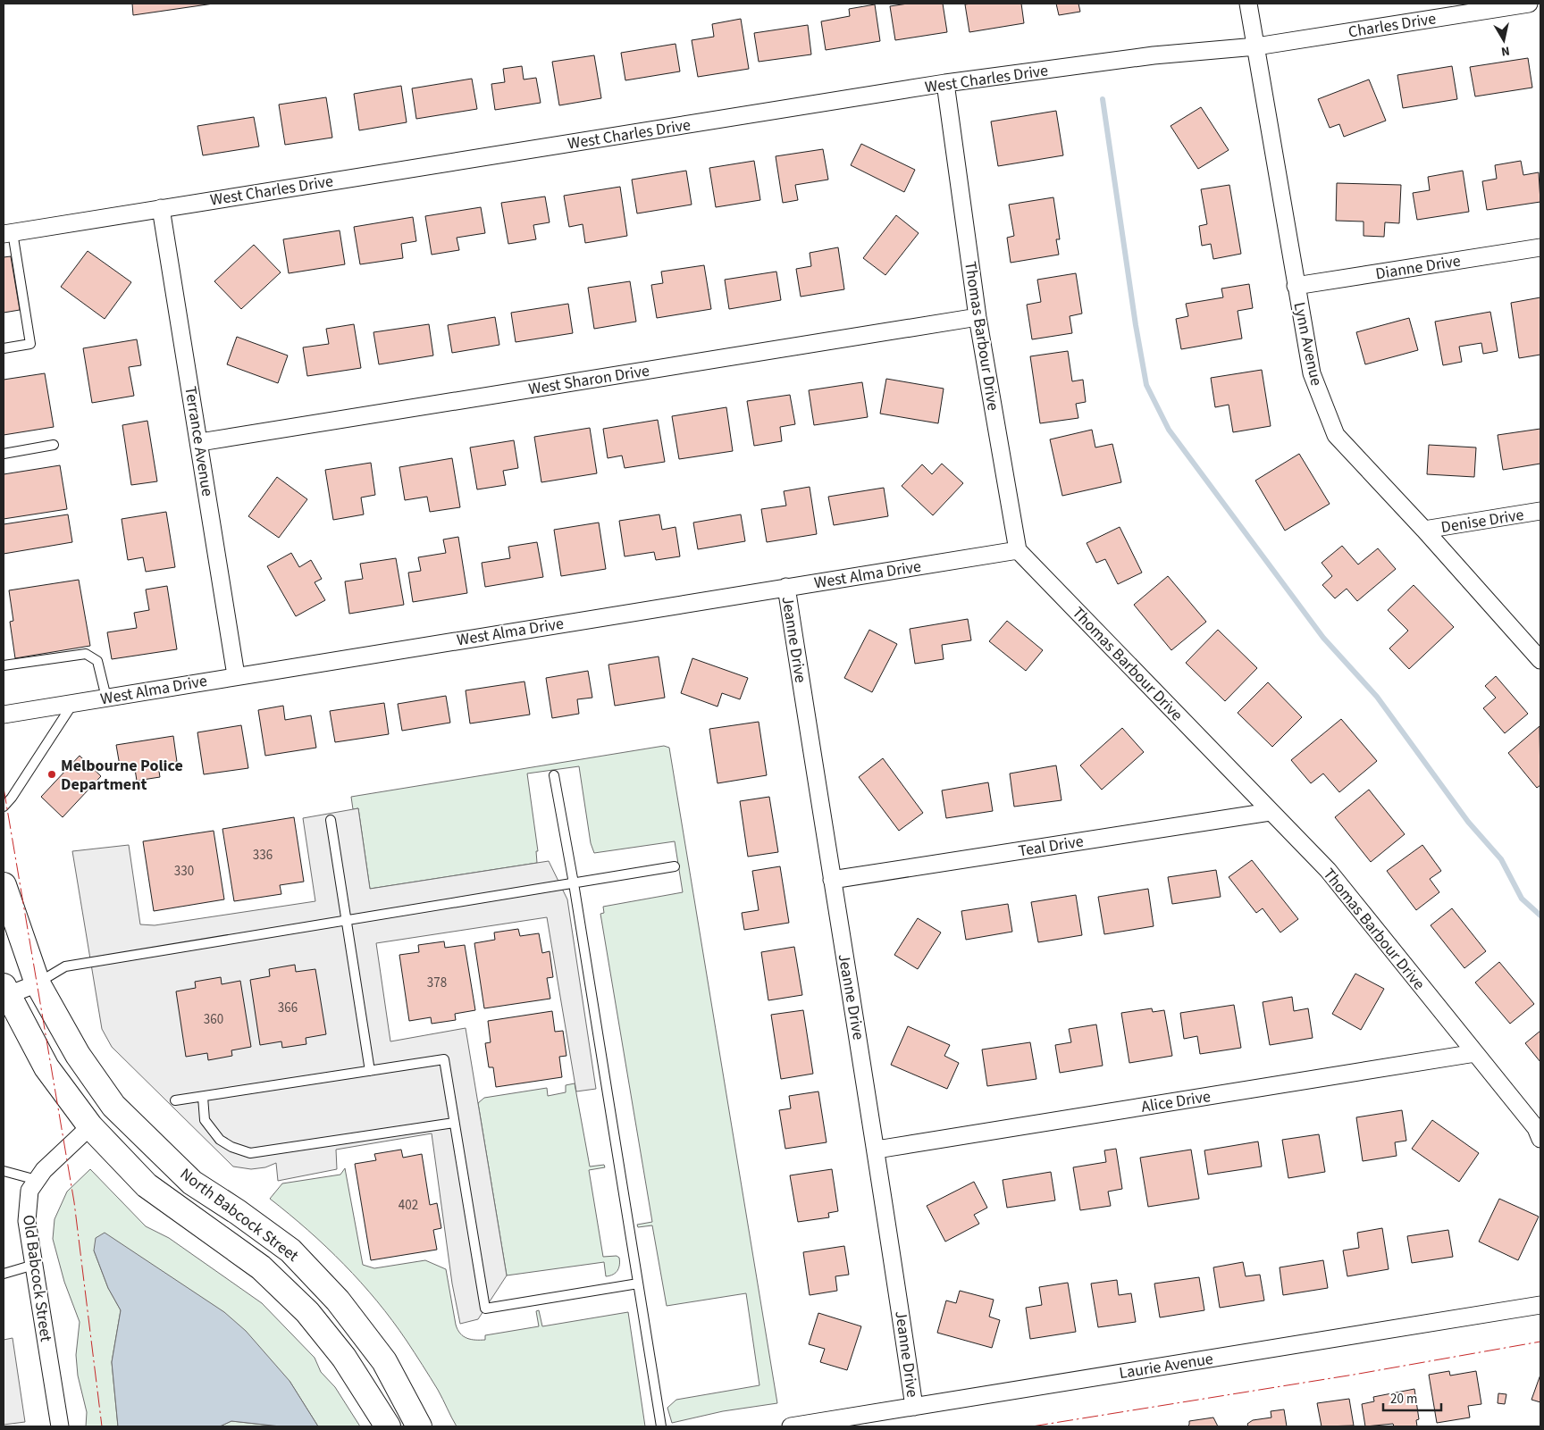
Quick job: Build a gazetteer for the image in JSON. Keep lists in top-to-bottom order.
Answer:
{
  "streets": {
    "main road": ["North Babcock Street"],
    "street": [
      "Charles Drive",
      "West Charles Drive",
      "Dianne Drive",
      "Thomas Barbour Drive",
      "Lynn Avenue",
      "West Sharon Drive",
      "Terrance Avenue",
      "Denise Drive",
      "West Alma Drive",
      "Jeanne Drive",
      "Teal Drive",
      "Alice Drive",
      "Old Babcock Street",
      "Laurie Avenue"
    ]
  },
  "crossings": [
    ["Charles Drive", "West Charles Drive"],
    ["Charles Drive", "Lynn Avenue"],
    ["West Charles Drive", "Thomas Barbour Drive"],
    ["West Charles Drive", "Lynn Avenue"],
    ["West Charles Drive", "Terrance Avenue"],
    ["Dianne Drive", "Lynn Avenue"],
    ["Thomas Barbour Drive", "West Sharon Drive"],
    ["Thomas Barbour Drive", "West Alma Drive"],
    ["Thomas Barbour Drive", "Teal Drive"],
    ["Thomas Barbour Drive", "Alice Drive"],
    ["Lynn Avenue", "Denise Drive"],
    ["West Sharon Drive", "Terrance Avenue"],
    ["Terrance Avenue", "West Alma Drive"],
    ["West Alma Drive", "Jeanne Drive"],
    ["Jeanne Drive", "Teal Drive"],
    ["Jeanne Drive", "Alice Drive"],
    ["Jeanne Drive", "Laurie Avenue"],
    ["North Babcock Street", "Old Babcock Street"]
  ],
  "places": ["Melbourne Police Department"],
  "house_numbers": [
    "336",
    "330",
    "378",
    "366",
    "360",
    "402"
  ],
  "scale_bar": "20 m",
  "north": "bottom"
}
